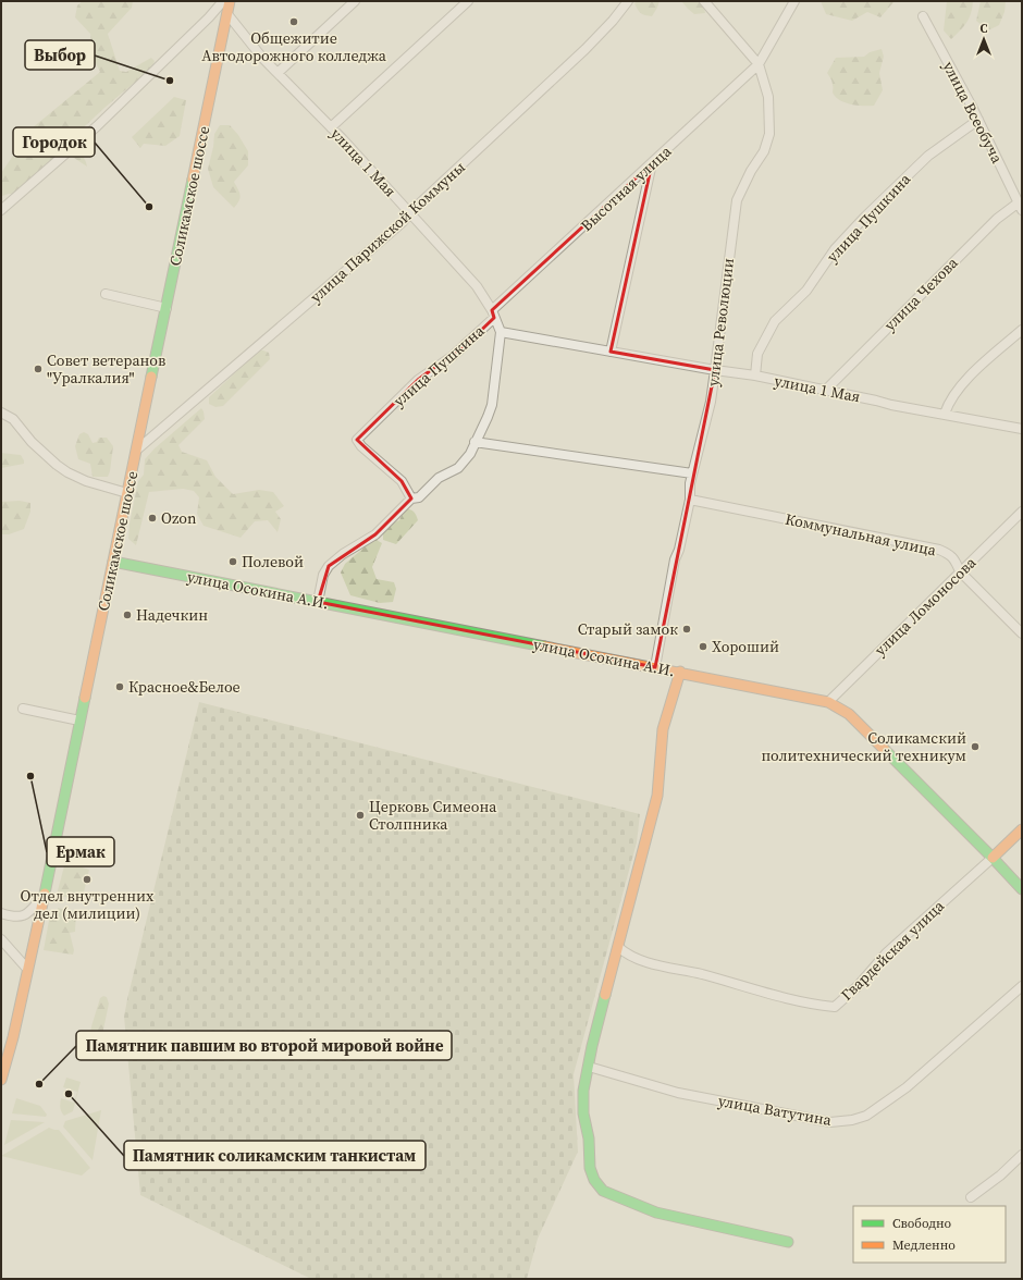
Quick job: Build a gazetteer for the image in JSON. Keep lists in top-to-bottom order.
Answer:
{
  "streets": {
    "main road": ["Соликамское шоссе", "улица Осокина А.И.", "Гвардейская улица"],
    "street": [
      "улица Всеобуча",
      "улица 1 Мая",
      "Высотная улица",
      "улица Пушкина",
      "улица Парижской Коммуны",
      "улица Чехова",
      "улица Революции",
      "Коммунальная улица",
      "улица Ломоносова",
      "улица Ватутина"
    ]
  },
  "crossings": [
    ["улица Всеобуча", "улица Пушкина"],
    ["улица Всеобуча", "улица Чехова"],
    ["улица 1 Мая", "Высотная улица"],
    ["улица 1 Мая", "Соликамское шоссе"],
    ["улица 1 Мая", "улица Пушкина"],
    ["улица 1 Мая", "улица Парижской Коммуны"],
    ["улица 1 Мая", "улица Чехова"],
    ["улица 1 Мая", "улица Революции"],
    ["Высотная улица", "улица Пушкина"],
    ["Высотная улица", "улица Революции"],
    ["Соликамское шоссе", "улица Парижской Коммуны"],
    ["Соликамское шоссе", "улица Осокина А.И."],
    ["улица Революции", "Коммунальная улица"],
    ["улица Революции", "улица Осокина А.И."],
    ["Коммунальная улица", "улица Ломоносова"],
    ["улица Осокина А.И.", "улица Ломоносова"],
    ["улица Осокина А.И.", "Гвардейская улица"]
  ],
  "places": [
    "Общежитие Автодорожного колледжа",
    "Выбор",
    "Городок",
    "Совет ветеранов \"Уралкалия\"",
    "Ozon",
    "Полевой",
    "Надечкин",
    "Старый замок",
    "Хороший",
    "Красное&Белое",
    "Соликамский политехнический техникум",
    "Ермак",
    "Церковь Симеона Столпника",
    "Отдел внутренних дел (милиции)",
    "Памятник павшим во второй мировой войне",
    "Памятник соликамским танкистам"
  ],
  "legend": ["Свободно", "Медленно"],
  "north": "top"
}
